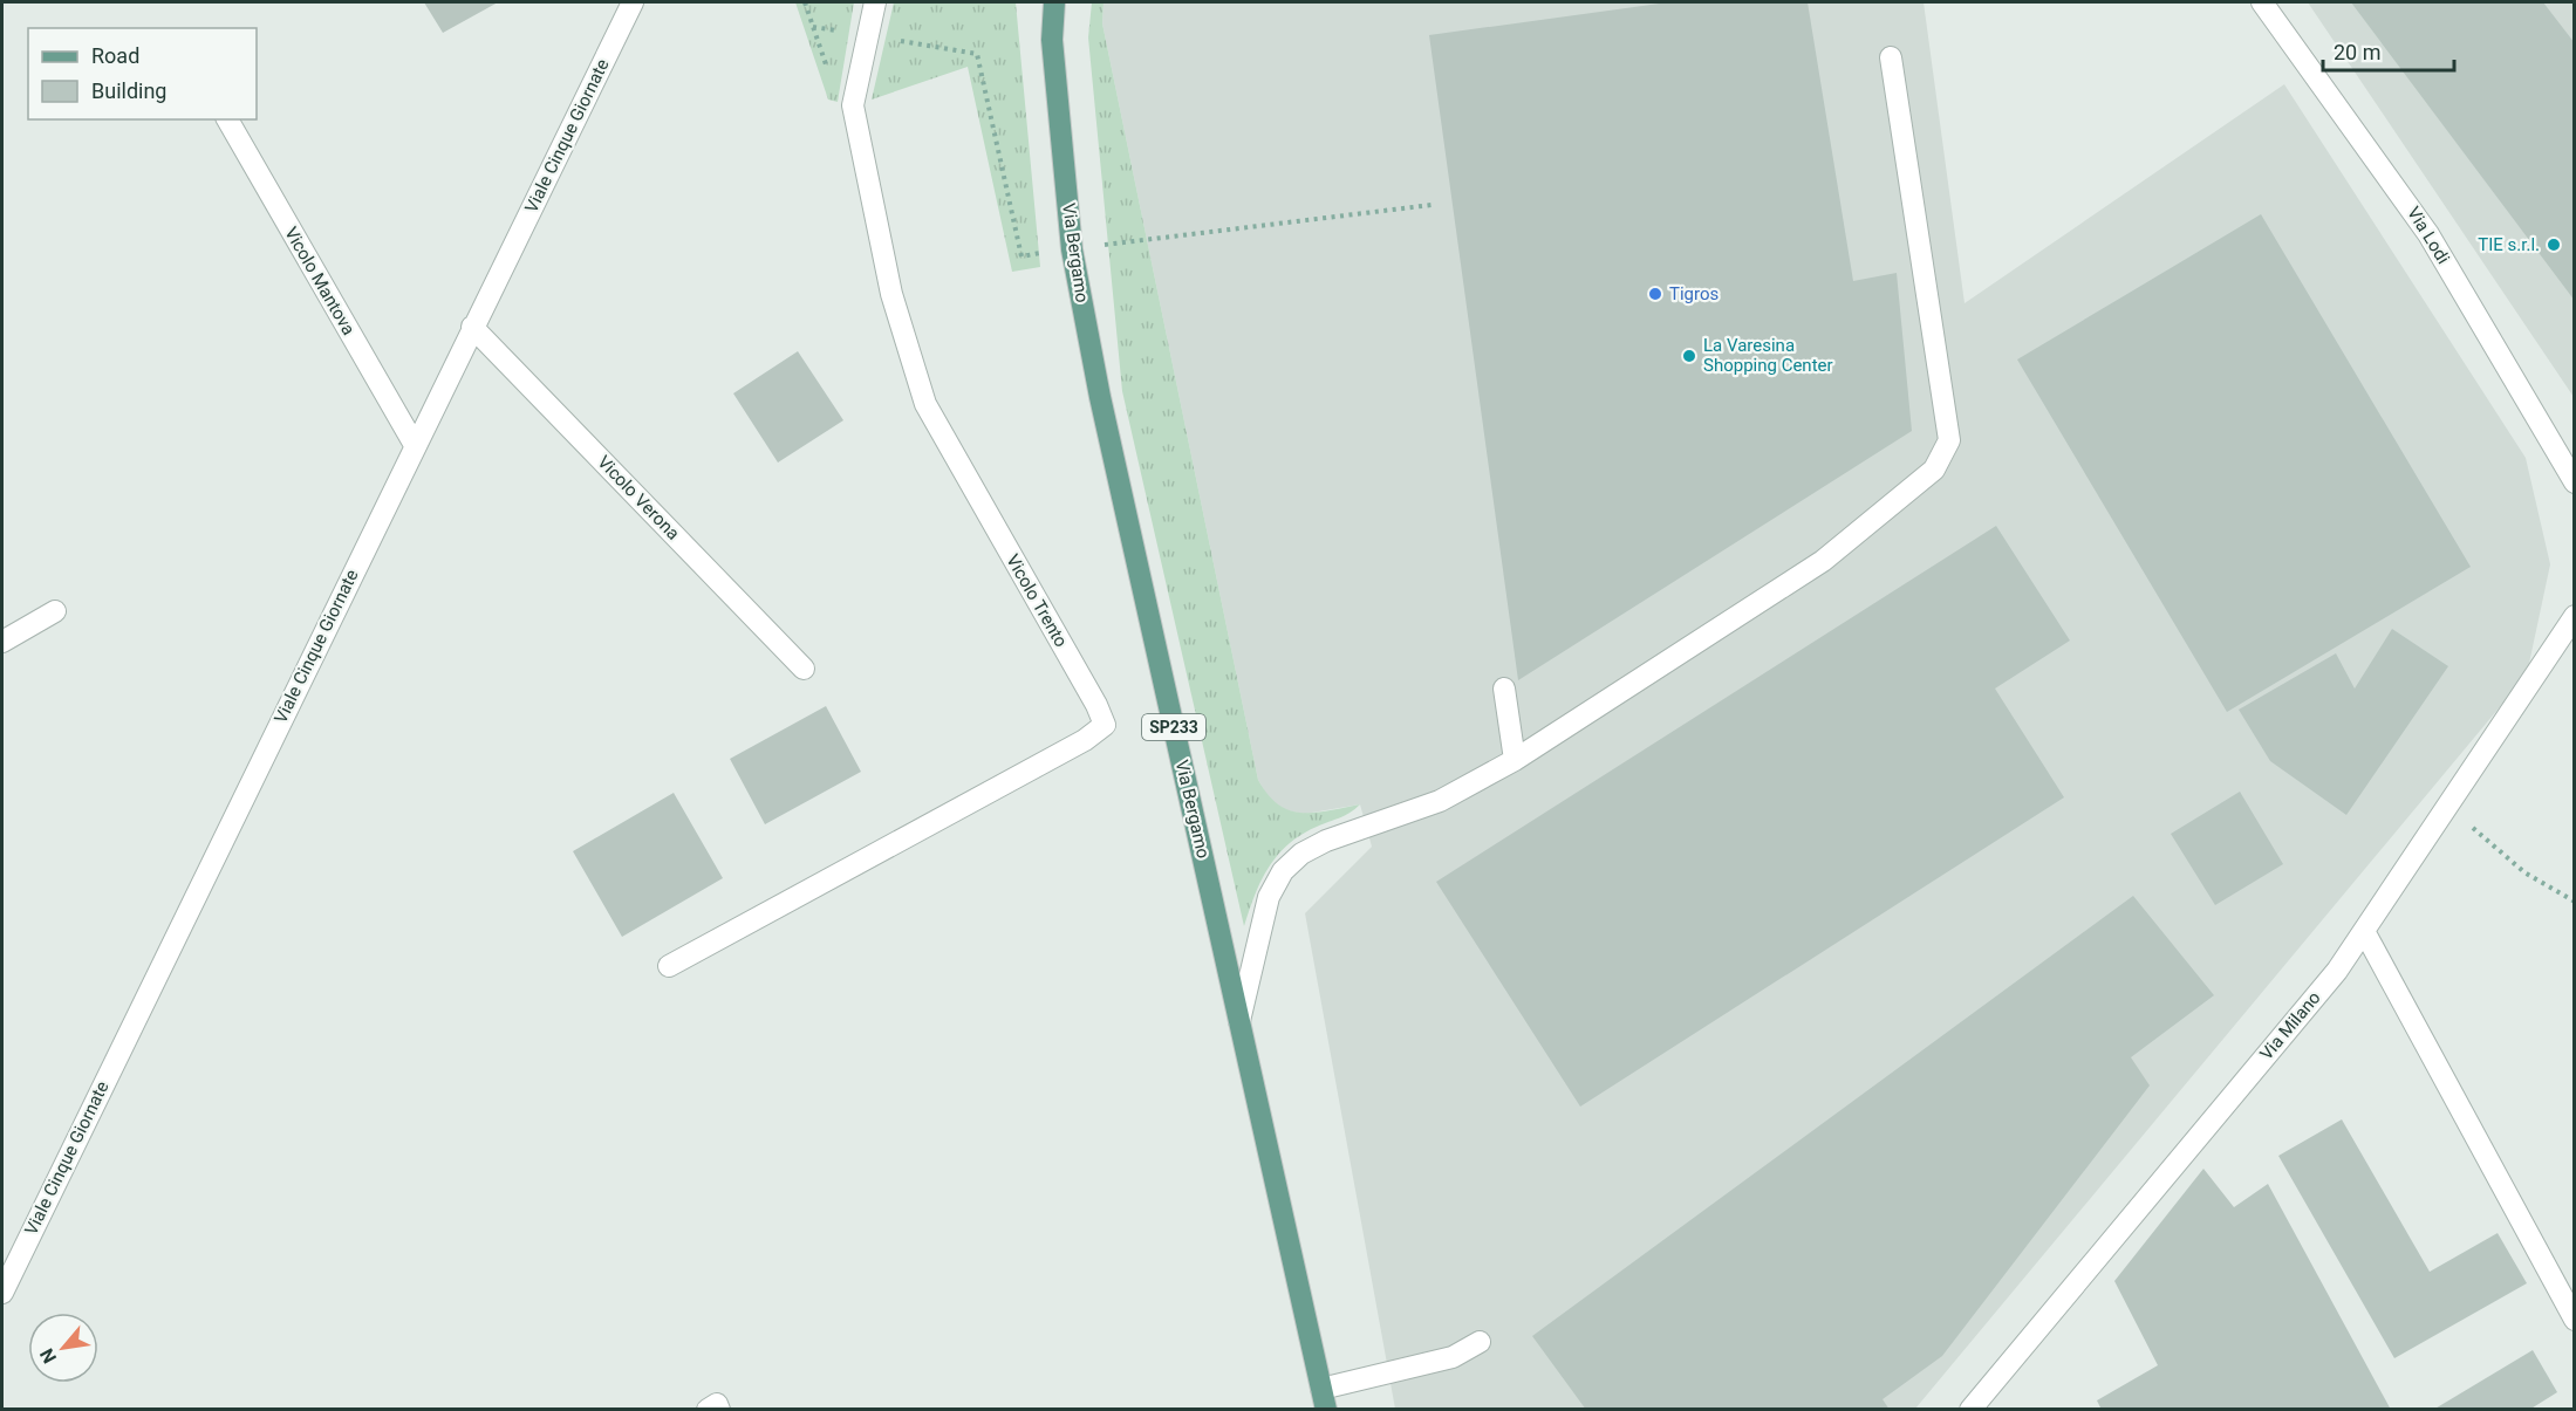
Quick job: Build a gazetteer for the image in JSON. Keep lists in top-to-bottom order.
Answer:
{
  "streets": {
    "main road": ["Via Bergamo", "SP233"],
    "street": [
      "Viale Cinque Giornate",
      "Via Lodi",
      "Vicolo Mantova",
      "Vicolo Verona",
      "Vicolo Trento",
      "Via Milano"
    ]
  },
  "crossings": [
    ["Viale Cinque Giornate", "Vicolo Mantova"],
    ["Viale Cinque Giornate", "Vicolo Verona"]
  ],
  "places": ["TIE s.r.l.", "Tigros", "La Varesina Shopping Center"],
  "legend": ["Road", "Building"],
  "scale_bar": "20 m",
  "north": "bottom left"
}
